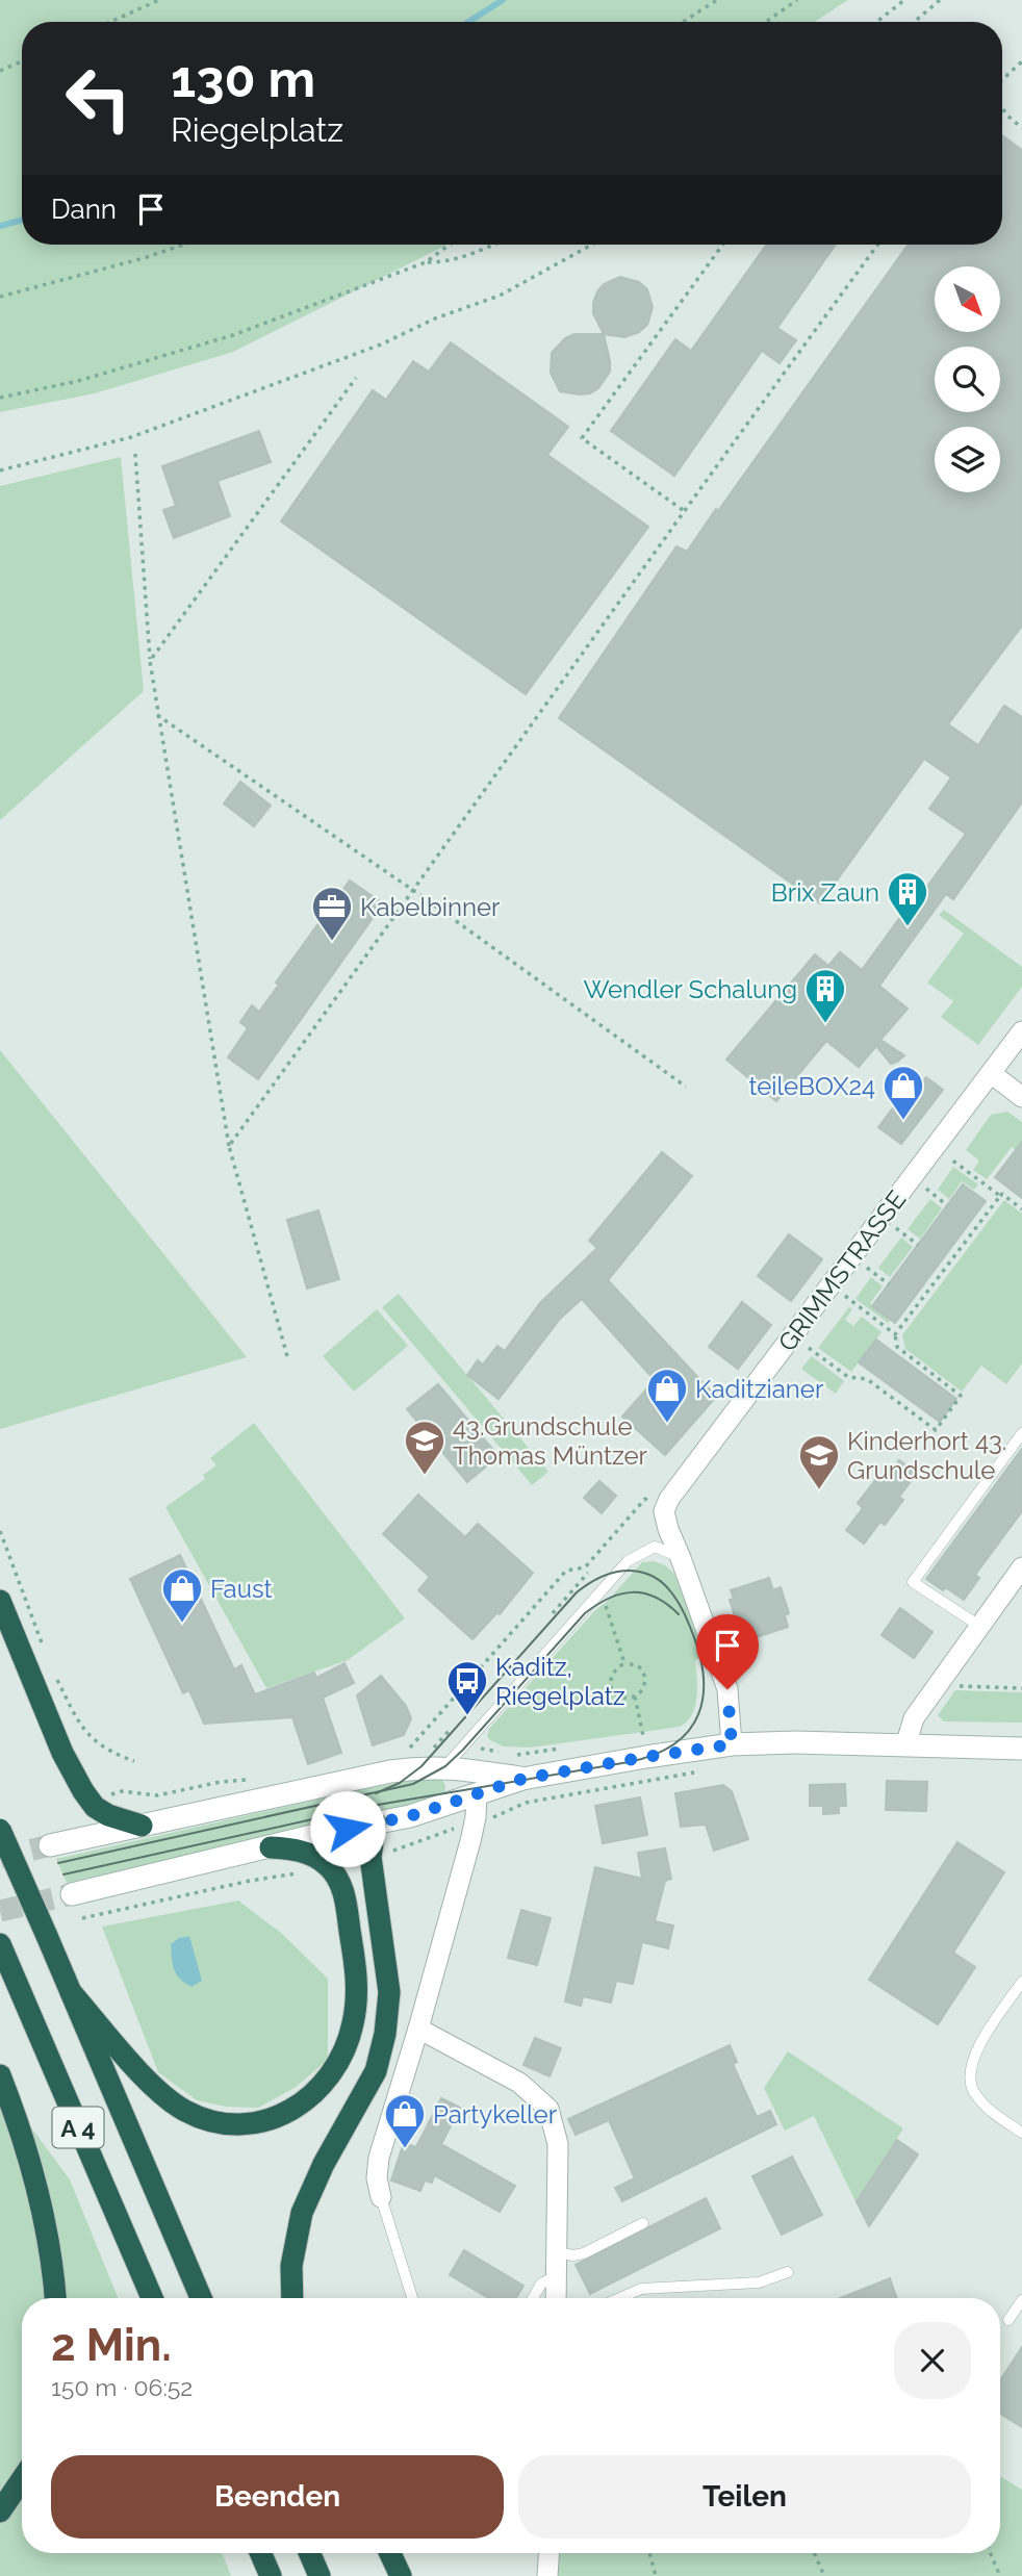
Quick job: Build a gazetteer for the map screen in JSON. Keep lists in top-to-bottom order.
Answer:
{
  "streets": {
    "highway": ["A 4"],
    "street": ["GRIMMSTRASSE"]
  },
  "places": {
    "building": ["Brix Zaun", "Wendler Schalung"],
    "office": ["Kabelbinner"],
    "shop": [
      "teileBOX24",
      "Kaditzianer",
      "Faust",
      "Partykeller"
    ],
    "school or university": ["43.Grundschule Thomas Müntzer", "Kinderhort 43. Grundschule"],
    "bus stop": ["Kaditz, Riegelplatz"]
  },
  "north": "bottom right",
  "page": {
    "turn": ["130 m", "Riegelplatz"],
    "then": "Dann",
    "heading": ["2 Min.", "150 m · 06:52"],
    "buttons": ["Beenden", "Teilen"]
  }
}
